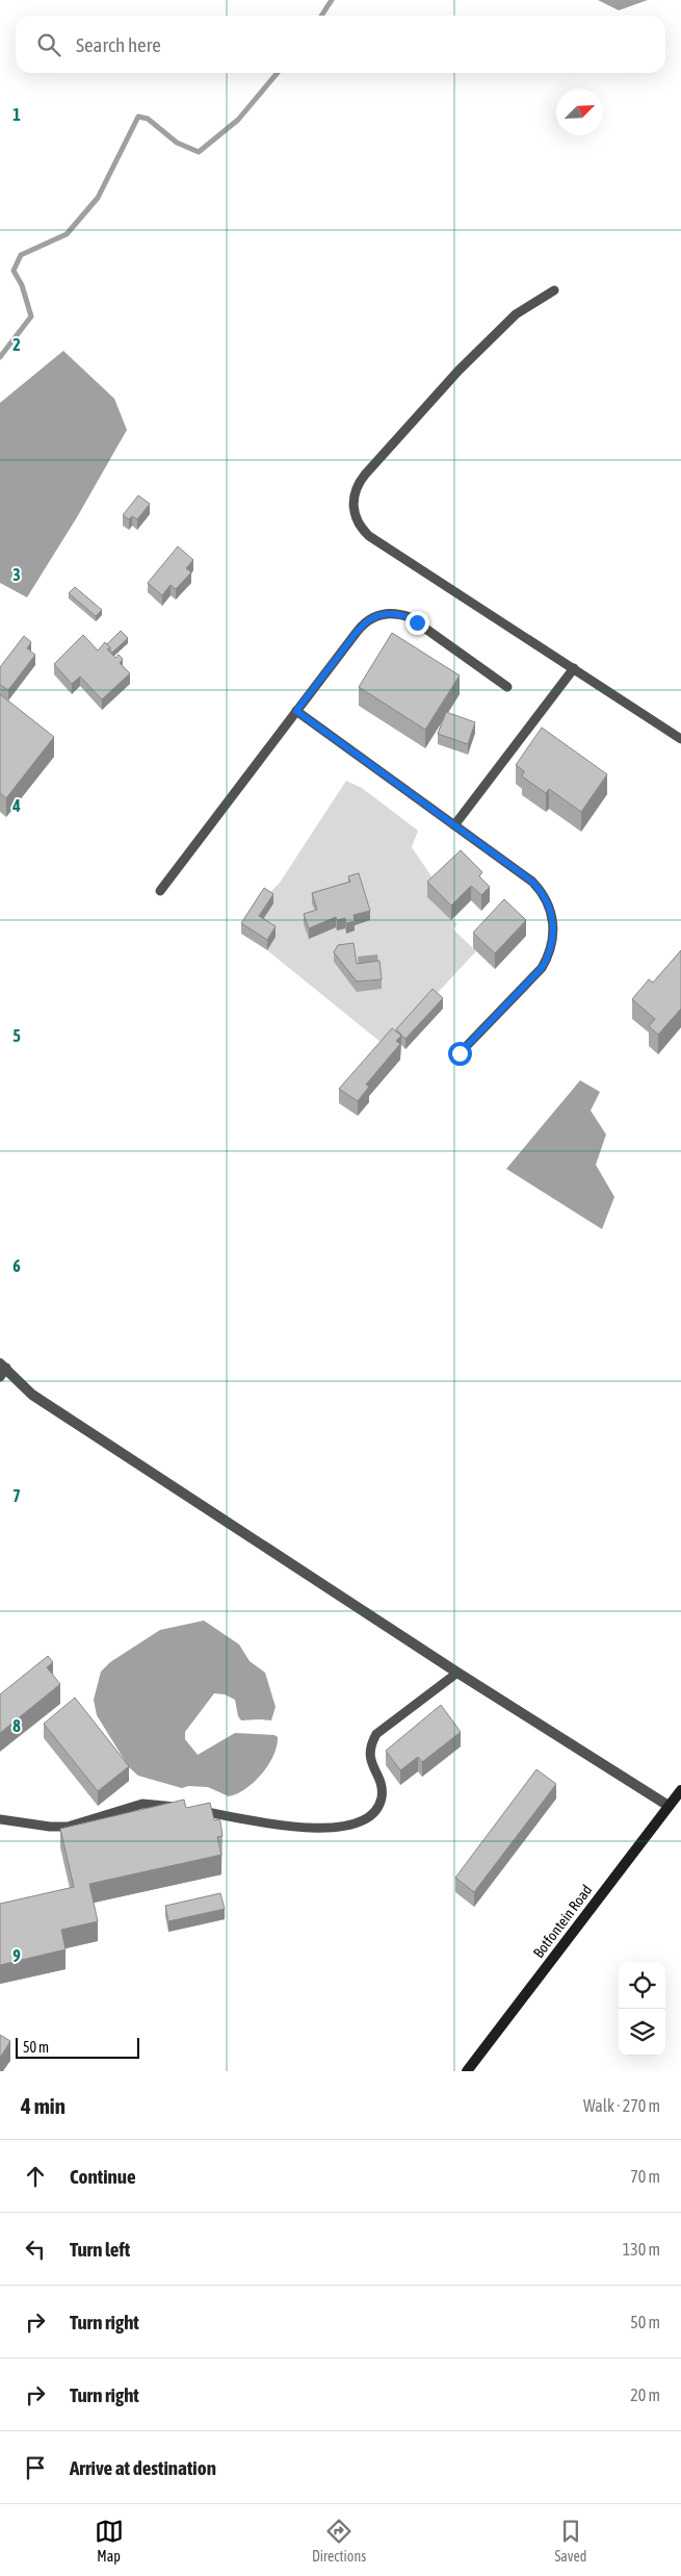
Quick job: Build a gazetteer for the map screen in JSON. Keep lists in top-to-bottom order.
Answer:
{
  "streets": {
    "main road": ["Botfontein Road"]
  },
  "scale_bar": "50 m",
  "north": "top right",
  "page": {
    "search": "Search here",
    "scale": "50 m",
    "heading": ["4 min", "Walk · 270 m"],
    "list": [
      ["Continue", "70 m"],
      ["Turn left", "130 m"],
      ["Turn right", "50 m"],
      ["Turn right", "20 m"],
      "Arrive at destination"
    ],
    "nav": ["Map", "Directions", "Saved"]
  },
  "grid": {
    "rows": [
      "1",
      "2",
      "3",
      "4",
      "5",
      "6",
      "7",
      "8",
      "9"
    ]
  }
}
